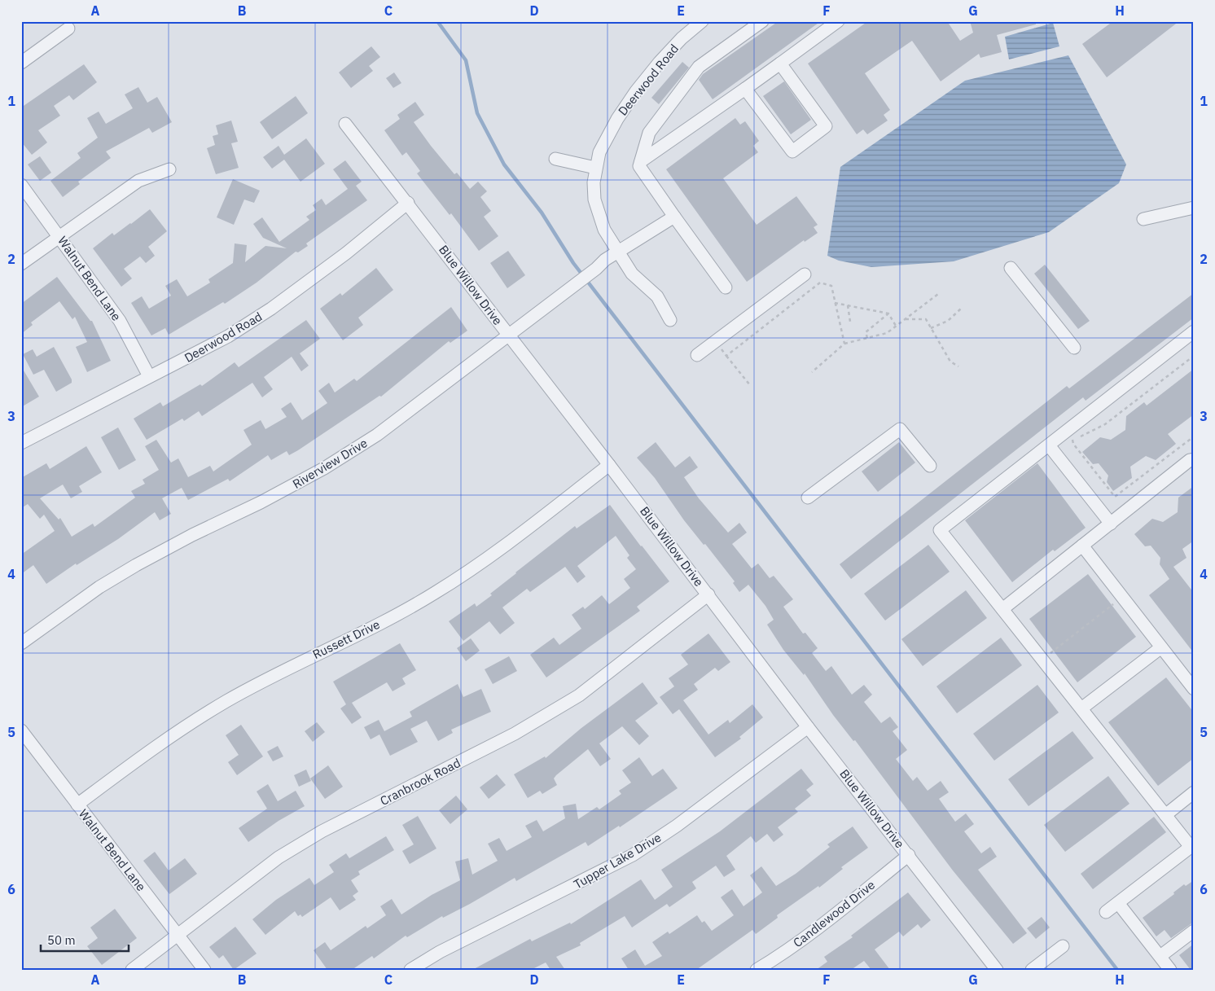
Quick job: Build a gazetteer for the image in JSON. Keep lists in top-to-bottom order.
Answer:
{
  "streets": {
    "street": [
      "Deerwood Road",
      "Walnut Bend Lane",
      "Blue Willow Drive",
      "Riverview Drive",
      "Russett Drive",
      "Cranbrook Road",
      "Tupper Lake Drive",
      "Candlewood Drive"
    ]
  },
  "crossings": [
    ["Deerwood Road", "Walnut Bend Lane"],
    ["Deerwood Road", "Blue Willow Drive"],
    ["Deerwood Road", "Riverview Drive"],
    ["Walnut Bend Lane", "Russett Drive"],
    ["Walnut Bend Lane", "Cranbrook Road"],
    ["Blue Willow Drive", "Riverview Drive"],
    ["Blue Willow Drive", "Russett Drive"],
    ["Blue Willow Drive", "Cranbrook Road"],
    ["Blue Willow Drive", "Tupper Lake Drive"],
    ["Blue Willow Drive", "Candlewood Drive"]
  ],
  "scale_bar": "50 m",
  "grid": {
    "columns": [
      "A",
      "B",
      "C",
      "D",
      "E",
      "F",
      "G",
      "H"
    ],
    "rows": [
      "1",
      "2",
      "3",
      "4",
      "5",
      "6"
    ]
  }
}
